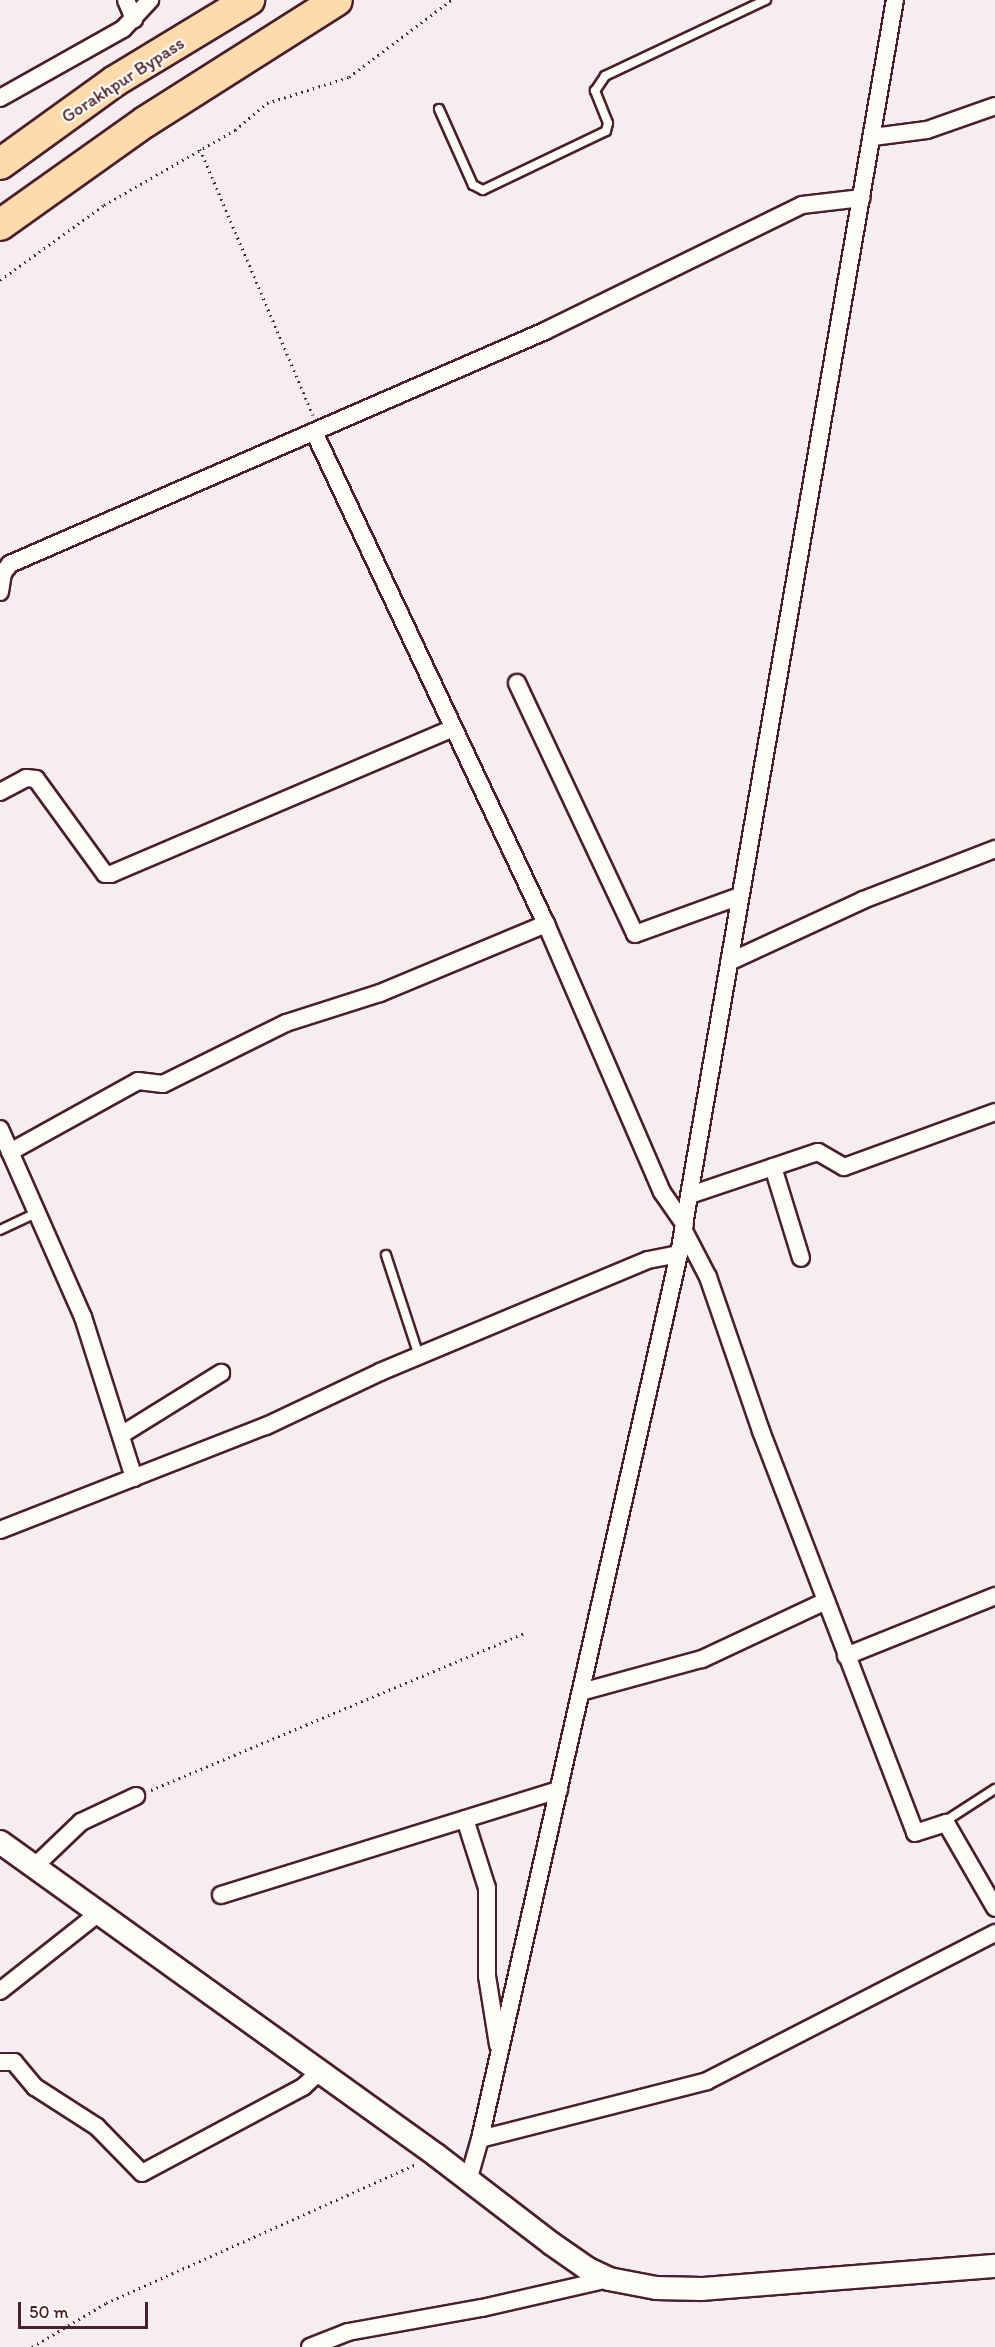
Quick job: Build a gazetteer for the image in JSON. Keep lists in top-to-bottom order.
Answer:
{
  "streets": {
    "highway": ["Gorakhpur Bypass"]
  },
  "scale_bar": "50 m"
}
